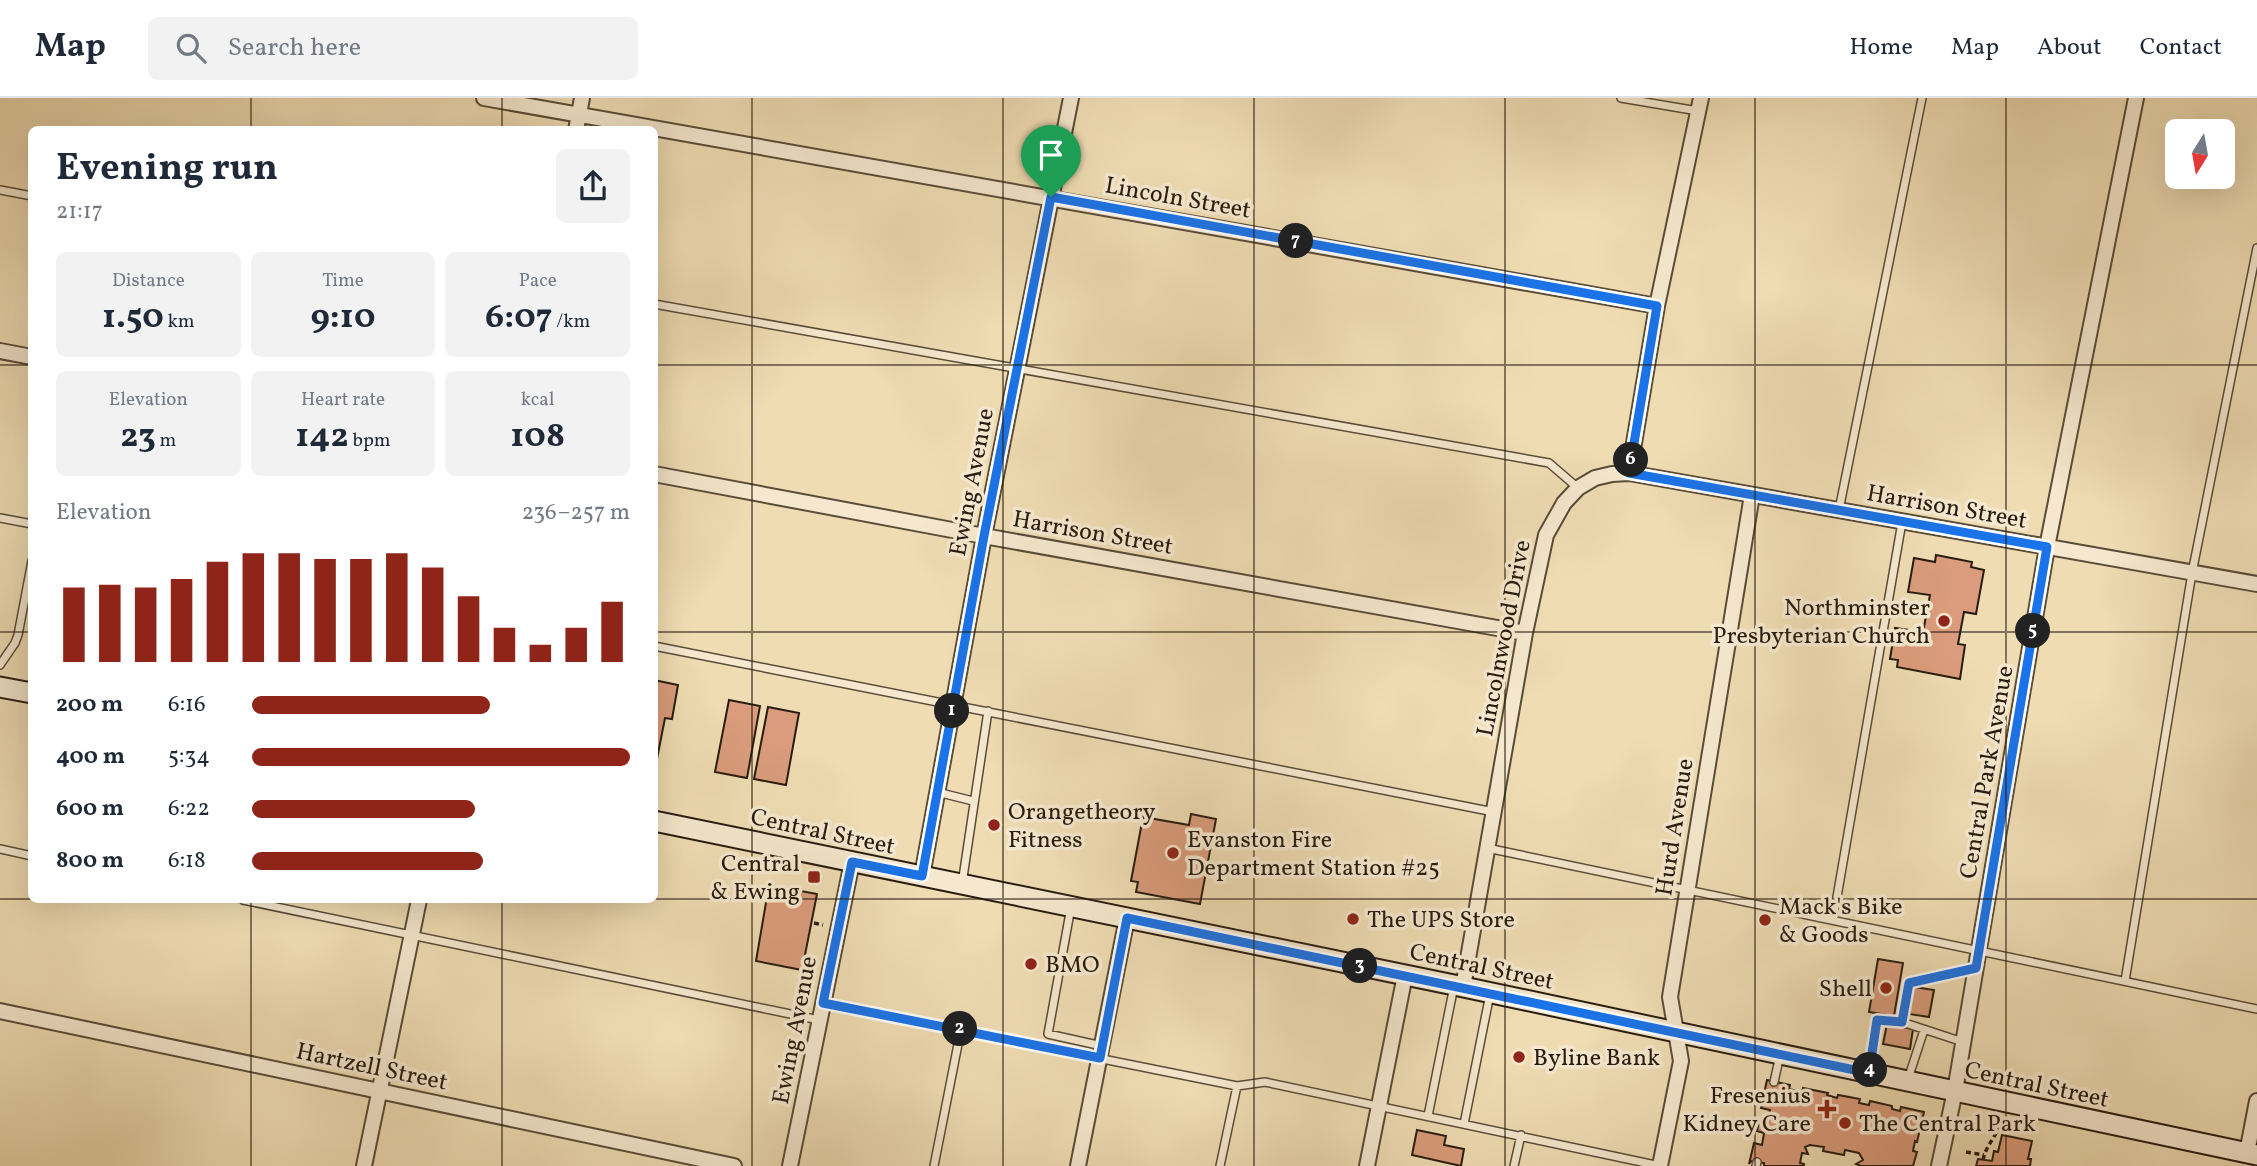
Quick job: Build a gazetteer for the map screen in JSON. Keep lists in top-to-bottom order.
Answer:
{
  "streets": {
    "main road": ["Central Street"],
    "street": [
      "Lincoln Street",
      "Ewing Avenue",
      "Harrison Street",
      "Lincolnwood Drive",
      "Central Park Avenue",
      "Hurd Avenue",
      "Hartzell Street"
    ]
  },
  "crossings": [
    ["Lincoln Street", "Ewing Avenue"],
    ["Ewing Avenue", "Harrison Street"],
    ["Ewing Avenue", "Central Street"],
    ["Harrison Street", "Lincolnwood Drive"],
    ["Harrison Street", "Central Park Avenue"],
    ["Harrison Street", "Hurd Avenue"],
    ["Lincolnwood Drive", "Central Street"],
    ["Central Park Avenue", "Central Street"],
    ["Hurd Avenue", "Central Street"]
  ],
  "places": {
    "other": [
      "Northminster Presbyterian Church",
      "Orangetheory Fitness",
      "Evanston Fire Department Station #25",
      "The UPS Store",
      "Mack's Bike & Goods",
      "BMO",
      "Shell",
      "Byline Bank",
      "The Central Park"
    ],
    "transit": ["Central & Ewing"],
    "health": ["Fresenius Kidney Care"]
  },
  "north": "bottom",
  "page": {
    "header": "Map",
    "search": "Search here",
    "nav": [
      "Home",
      "Map",
      "About",
      "Contact"
    ],
    "heading": ["Evening run", "21:17"],
    "pins": [
      "7",
      "6",
      "5",
      "1",
      "3",
      "2",
      "4"
    ],
    "stats": [
      ["Distance", "1.50 km"],
      ["Time", "9:10"],
      ["Pace", "6:07 /km"],
      ["Elevation", "23 m"],
      ["Heart rate", "142 bpm"],
      ["kcal", "108"]
    ],
    "chart": ["Elevation", "236–257 m"],
    "list": [
      {
        "name": "200 m",
        "note": "6:16"
      },
      {
        "name": "400 m",
        "note": "5:34"
      },
      {
        "name": "600 m",
        "note": "6:22"
      },
      {
        "name": "800 m",
        "note": "6:18"
      }
    ]
  }
}
